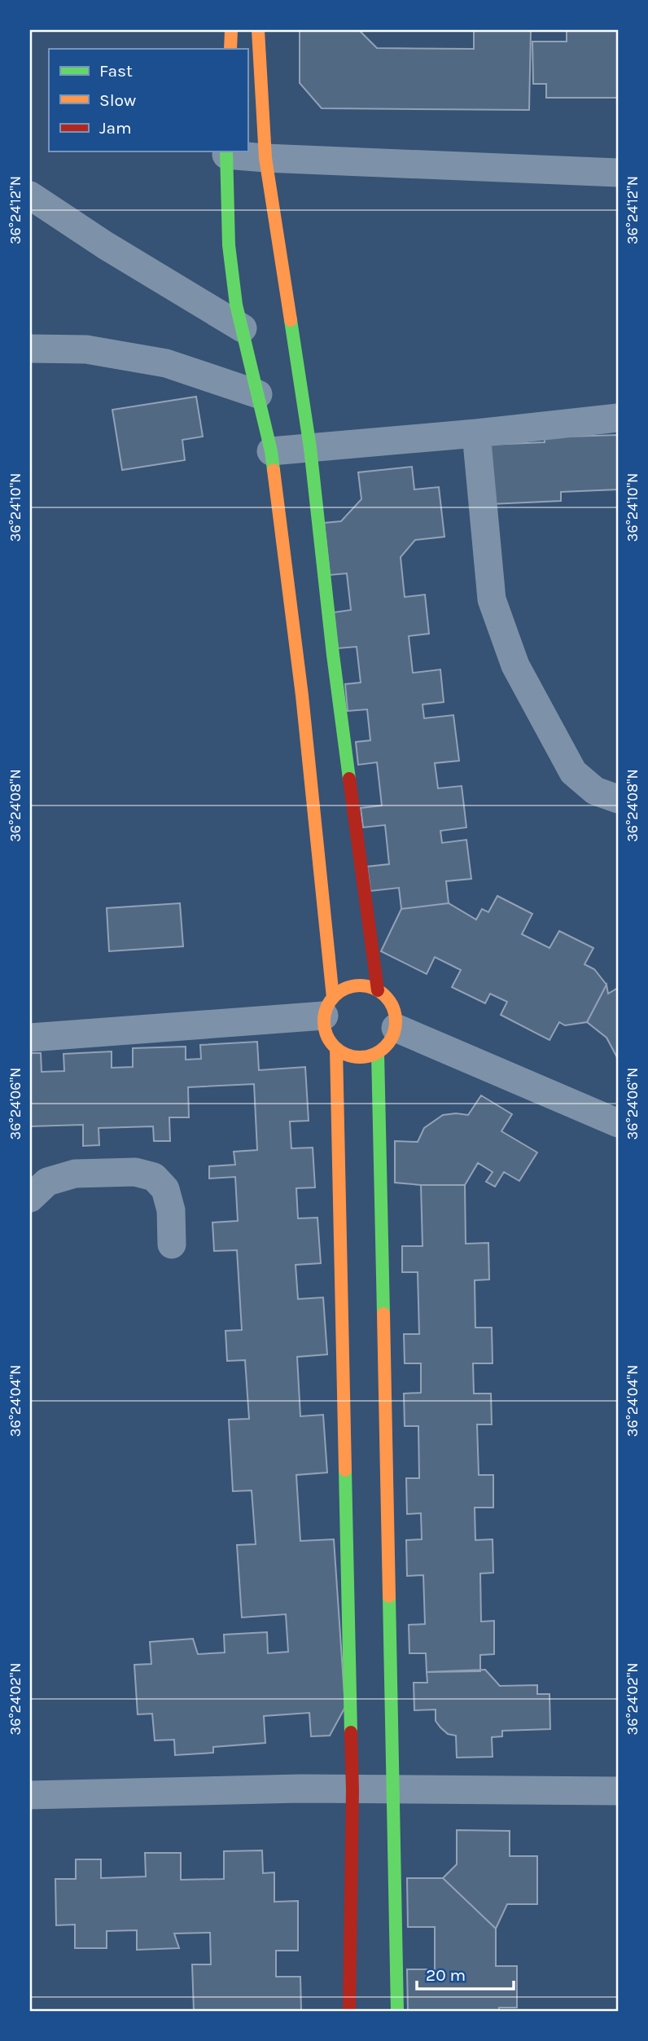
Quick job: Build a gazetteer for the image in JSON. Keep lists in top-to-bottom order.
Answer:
{
  "legend": ["Fast", "Slow", "Jam"],
  "scale_bar": "20 m",
  "coordinates": [
    "36°24'12\"N",
    "36°24'10\"N",
    "36°24'08\"N",
    "36°24'06\"N",
    "36°24'04\"N",
    "36°24'02\"N"
  ]
}
